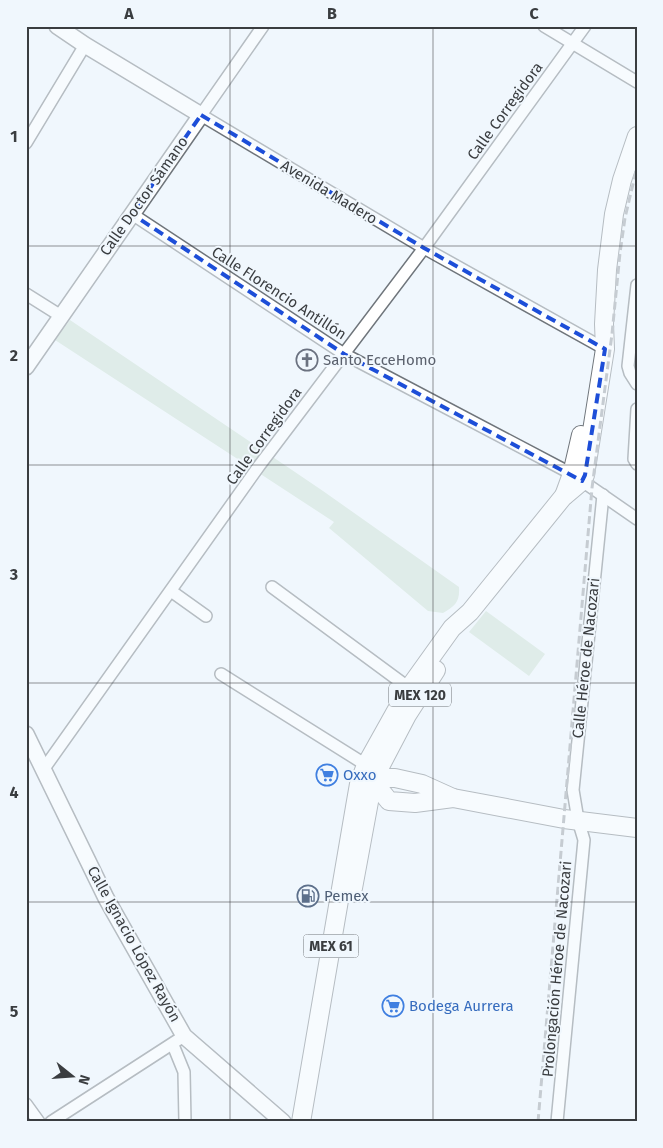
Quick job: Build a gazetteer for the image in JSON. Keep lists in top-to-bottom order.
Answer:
{
  "streets": {
    "main road": ["MEX 120", "MEX 61"],
    "street": [
      "Calle Corregidora",
      "Avenida Madero",
      "Calle Doctor Sámano",
      "Calle Florencio Antillón",
      "Calle Héroe de Nacozari",
      "Calle Ignacio López Rayón",
      "Prolongación Héroe de Nacozari"
    ]
  },
  "crossings": [
    ["Calle Corregidora", "Avenida Madero"],
    ["Calle Corregidora", "Calle Florencio Antillón"],
    ["Calle Corregidora", "Calle Ignacio López Rayón"],
    ["Avenida Madero", "Calle Doctor Sámano"],
    ["Calle Doctor Sámano", "Calle Florencio Antillón"],
    ["Calle Florencio Antillón", "Calle Héroe de Nacozari"],
    ["Calle Florencio Antillón", "MEX 120"],
    ["Calle Héroe de Nacozari", "Prolongación Héroe de Nacozari"],
    ["MEX 120", "MEX 61"]
  ],
  "places": {
    "church": ["Santo EcceHomo"],
    "supermarket": ["Oxxo", "Bodega Aurrera"],
    "fuel station": ["Pemex"]
  },
  "north": "right",
  "grid": {
    "columns": ["A", "B", "C"],
    "rows": [
      "1",
      "2",
      "3",
      "4",
      "5"
    ]
  }
}
